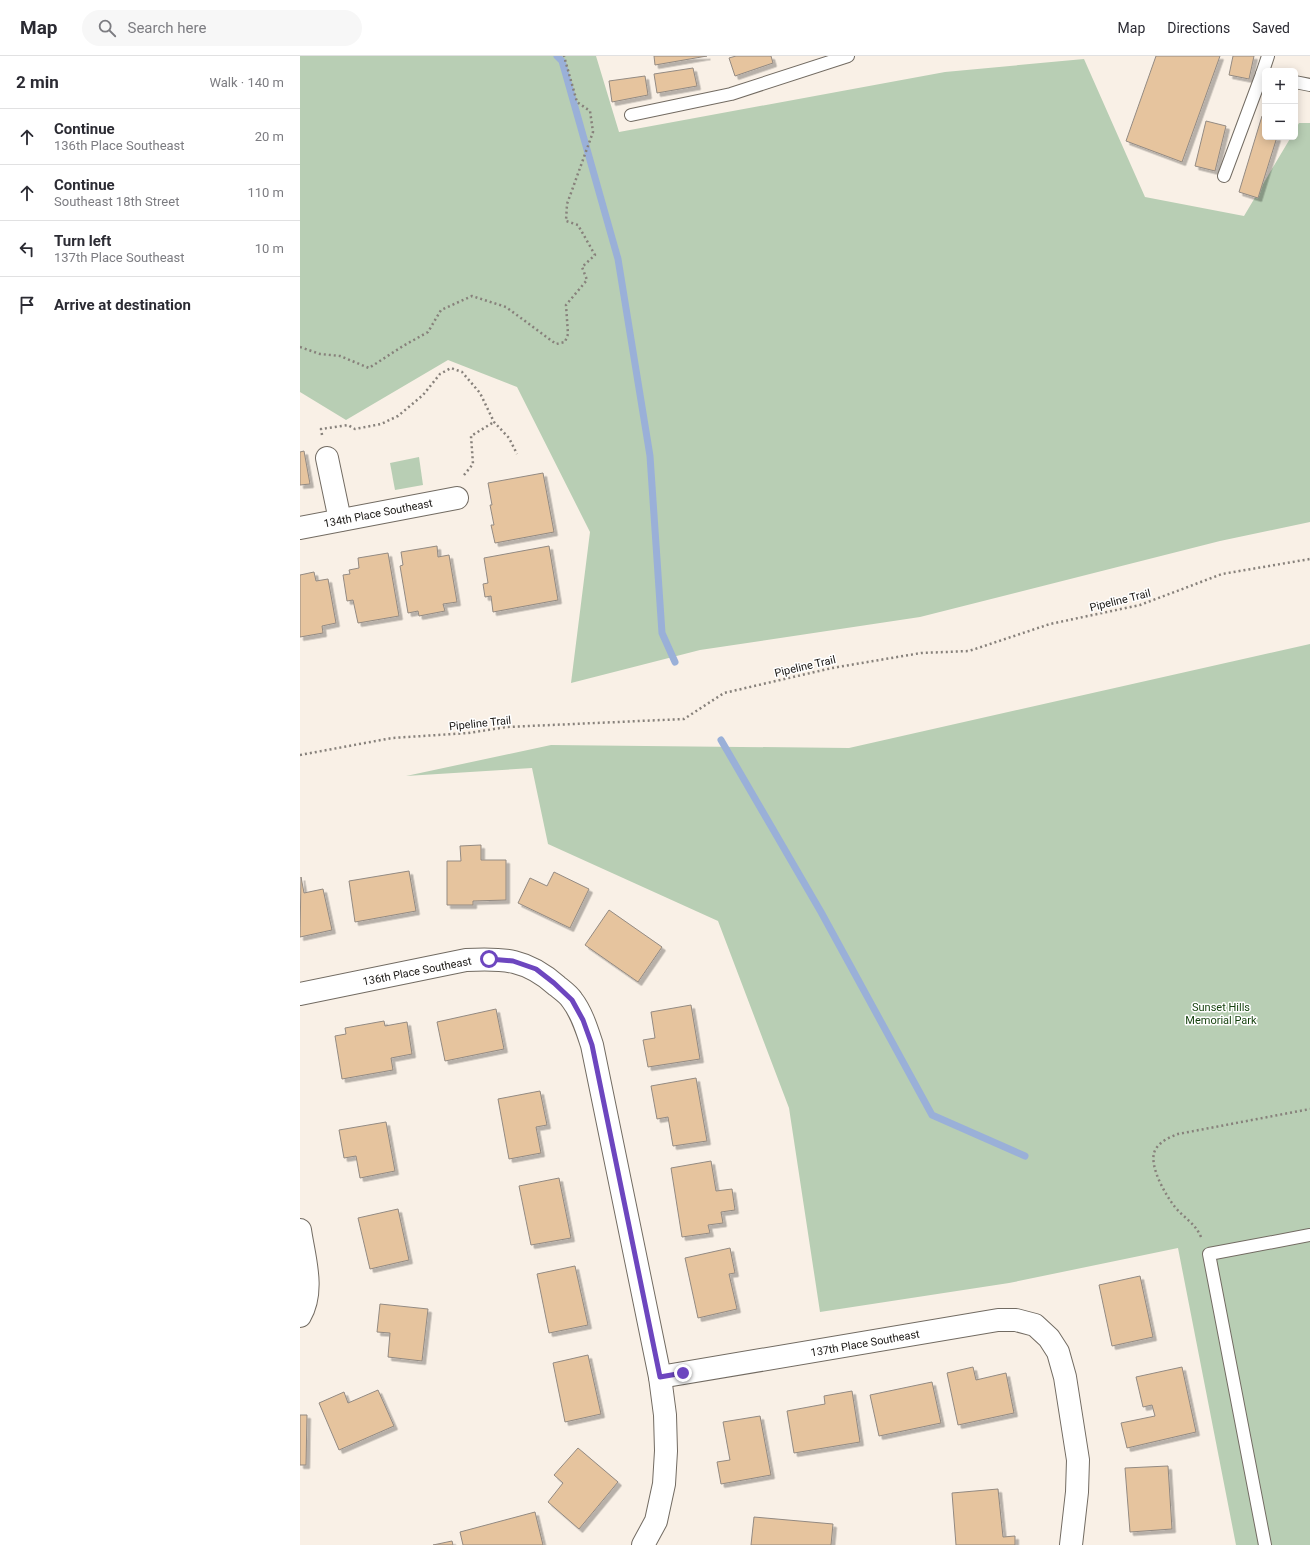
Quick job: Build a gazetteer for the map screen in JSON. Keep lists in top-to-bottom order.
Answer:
{
  "streets": {
    "street": ["134th Place Southeast", "136th Place Southeast", "137th Place Southeast"],
    "path": ["Pipeline Trail"]
  },
  "crossings": [
    ["136th Place Southeast", "137th Place Southeast"]
  ],
  "parks": ["Sunset Hills Memorial Park"],
  "page": {
    "header": "Map",
    "search": "Search here",
    "nav": ["Map", "Directions", "Saved"],
    "heading": ["2 min", "Walk · 140 m"],
    "map_buttons": ["+", "−"],
    "list": [
      ["Continue", "136th Place Southeast", "20 m"],
      ["Continue", "Southeast 18th Street", "110 m"],
      ["Turn left", "137th Place Southeast", "10 m"],
      "Arrive at destination"
    ]
  }
}
